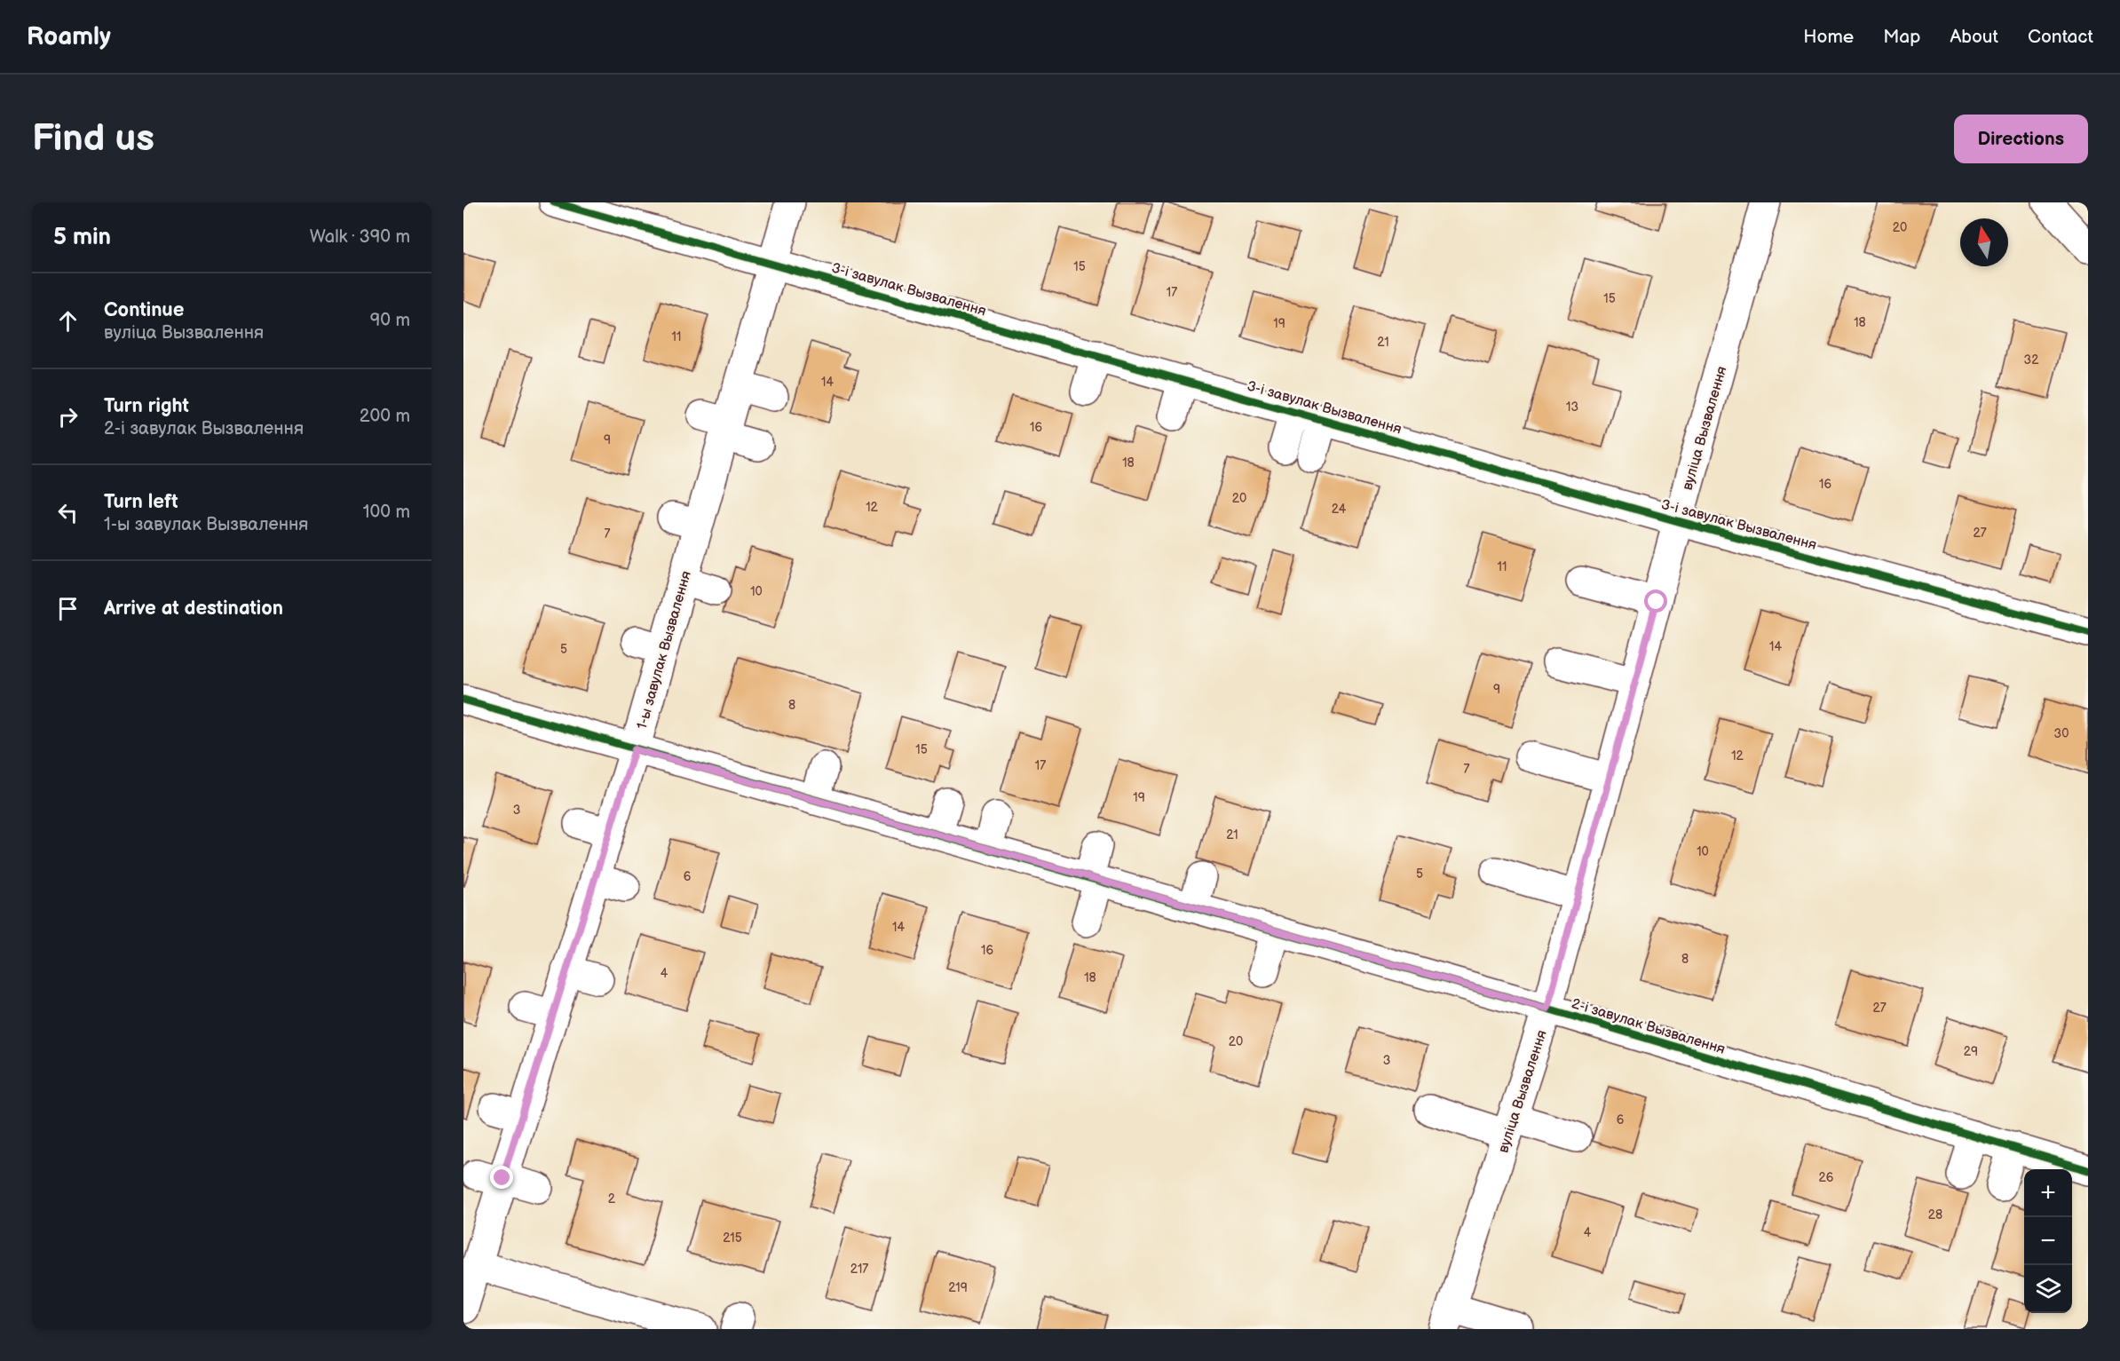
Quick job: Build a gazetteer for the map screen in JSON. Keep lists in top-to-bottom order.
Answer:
{
  "streets": {
    "street": [
      "3-і завулак Вызвалення",
      "вуліца Вызвалення",
      "1-ы завулак Вызвалення",
      "2-і завулак Вызвалення"
    ]
  },
  "crossings": [
    ["3-і завулак Вызвалення", "вуліца Вызвалення"],
    ["3-і завулак Вызвалення", "1-ы завулак Вызвалення"],
    ["вуліца Вызвалення", "2-і завулак Вызвалення"],
    ["1-ы завулак Вызвалення", "2-і завулак Вызвалення"]
  ],
  "house_numbers": [
    "20",
    "15",
    "17",
    "15",
    "18",
    "19",
    "11",
    "21",
    "32",
    "14",
    "13",
    "16",
    "9",
    "18",
    "16",
    "20",
    "12",
    "24",
    "27",
    "7",
    "11",
    "10",
    "14",
    "5",
    "9",
    "8",
    "30",
    "15",
    "12",
    "17",
    "7",
    "19",
    "3",
    "21",
    "10",
    "5",
    "6",
    "14",
    "16",
    "8",
    "4",
    "18",
    "27",
    "20",
    "29",
    "3",
    "6",
    "26",
    "2",
    "28",
    "4",
    "215",
    "217",
    "219"
  ],
  "north": "top",
  "page": {
    "header": "Roamly",
    "nav": [
      "Home",
      "Map",
      "About",
      "Contact"
    ],
    "buttons": "Directions",
    "title": "Find us",
    "heading": ["5 min", "Walk · 390 m"],
    "list": [
      ["Continue", "вуліца Вызвалення", "90 m"],
      ["Turn right", "2-і завулак Вызвалення", "200 m"],
      ["Turn left", "1-ы завулак Вызвалення", "100 m"],
      "Arrive at destination"
    ],
    "map_buttons": ["+", "−"]
  }
}
